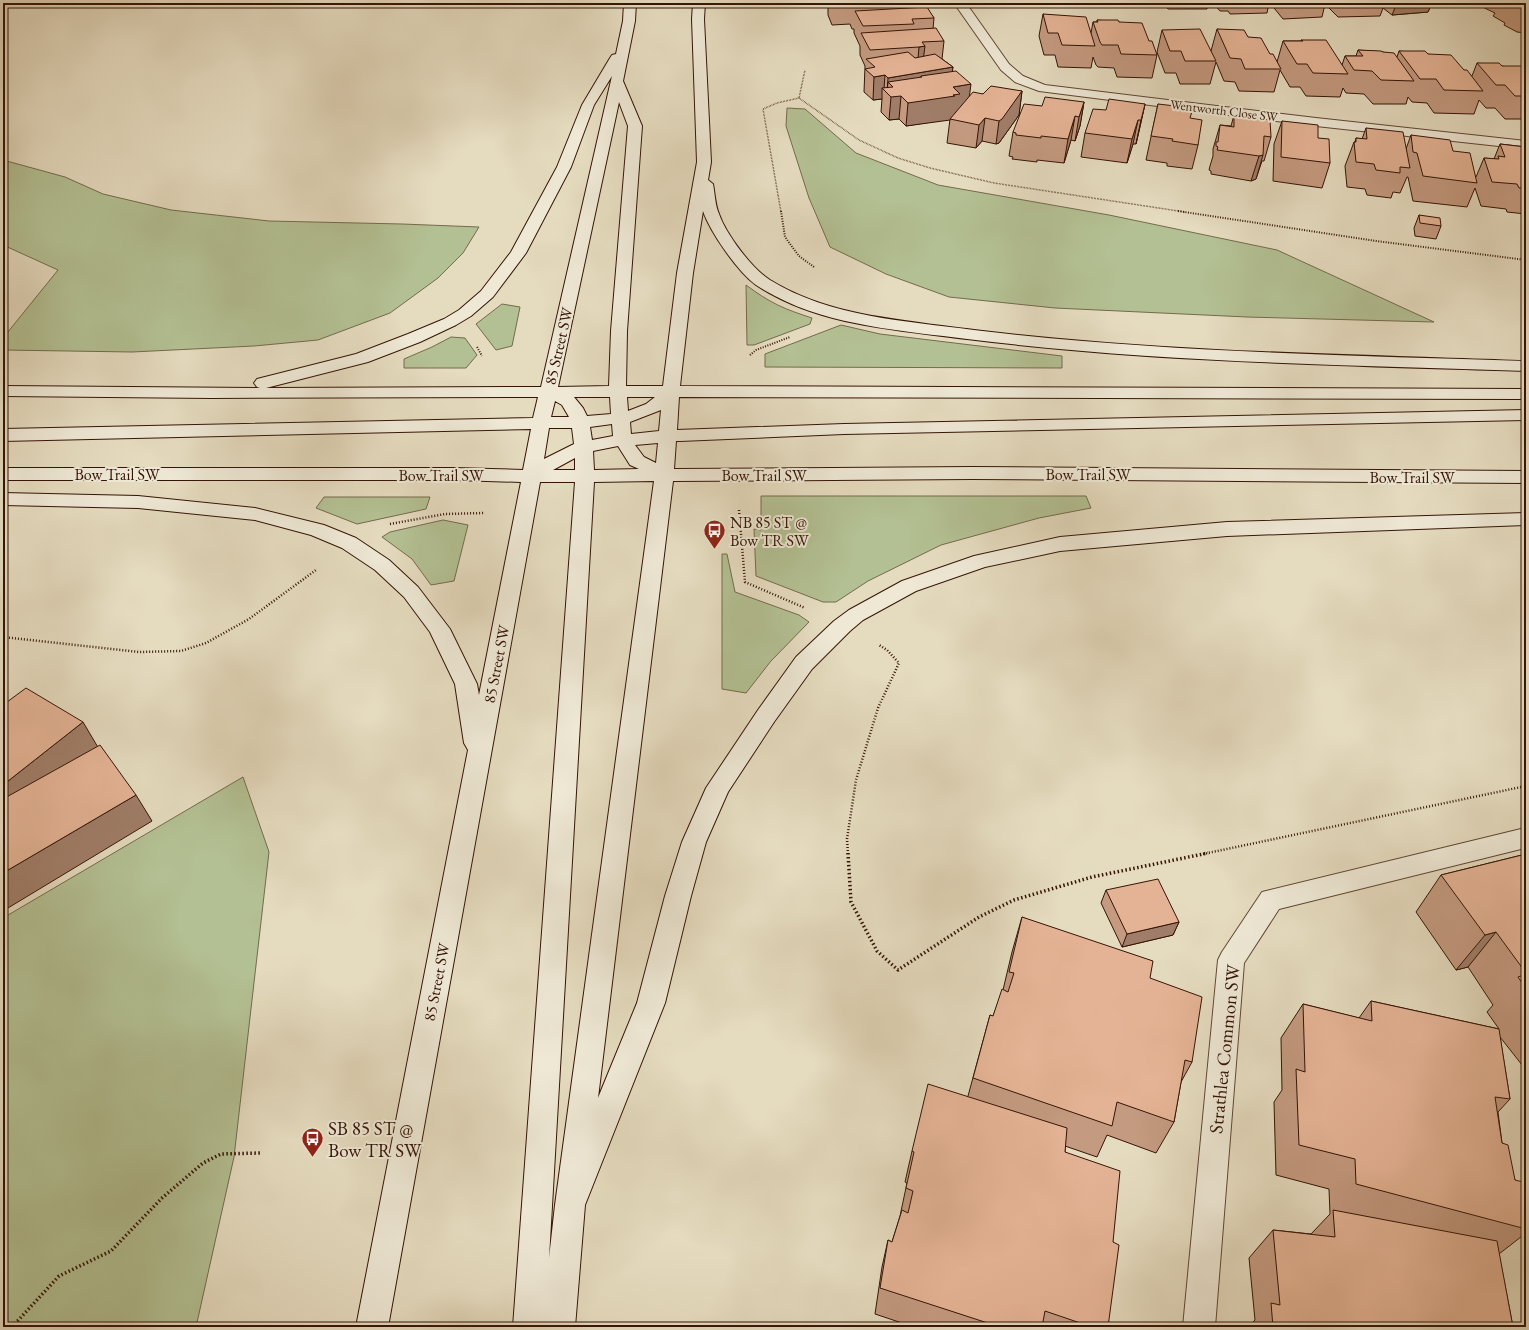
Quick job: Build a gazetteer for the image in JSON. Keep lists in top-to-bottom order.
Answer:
{
  "streets": {
    "main road": [
      "Wentworth Close SW",
      "85 Street SW",
      "Bow Trail SW",
      "Strathlea Common SW"
    ]
  },
  "crossings": [
    ["85 Street SW", "Bow Trail SW"]
  ],
  "places": {
    "bus stop": ["NB 85 ST @ Bow TR SW", "SB 85 ST @ Bow TR SW"]
  }
}
